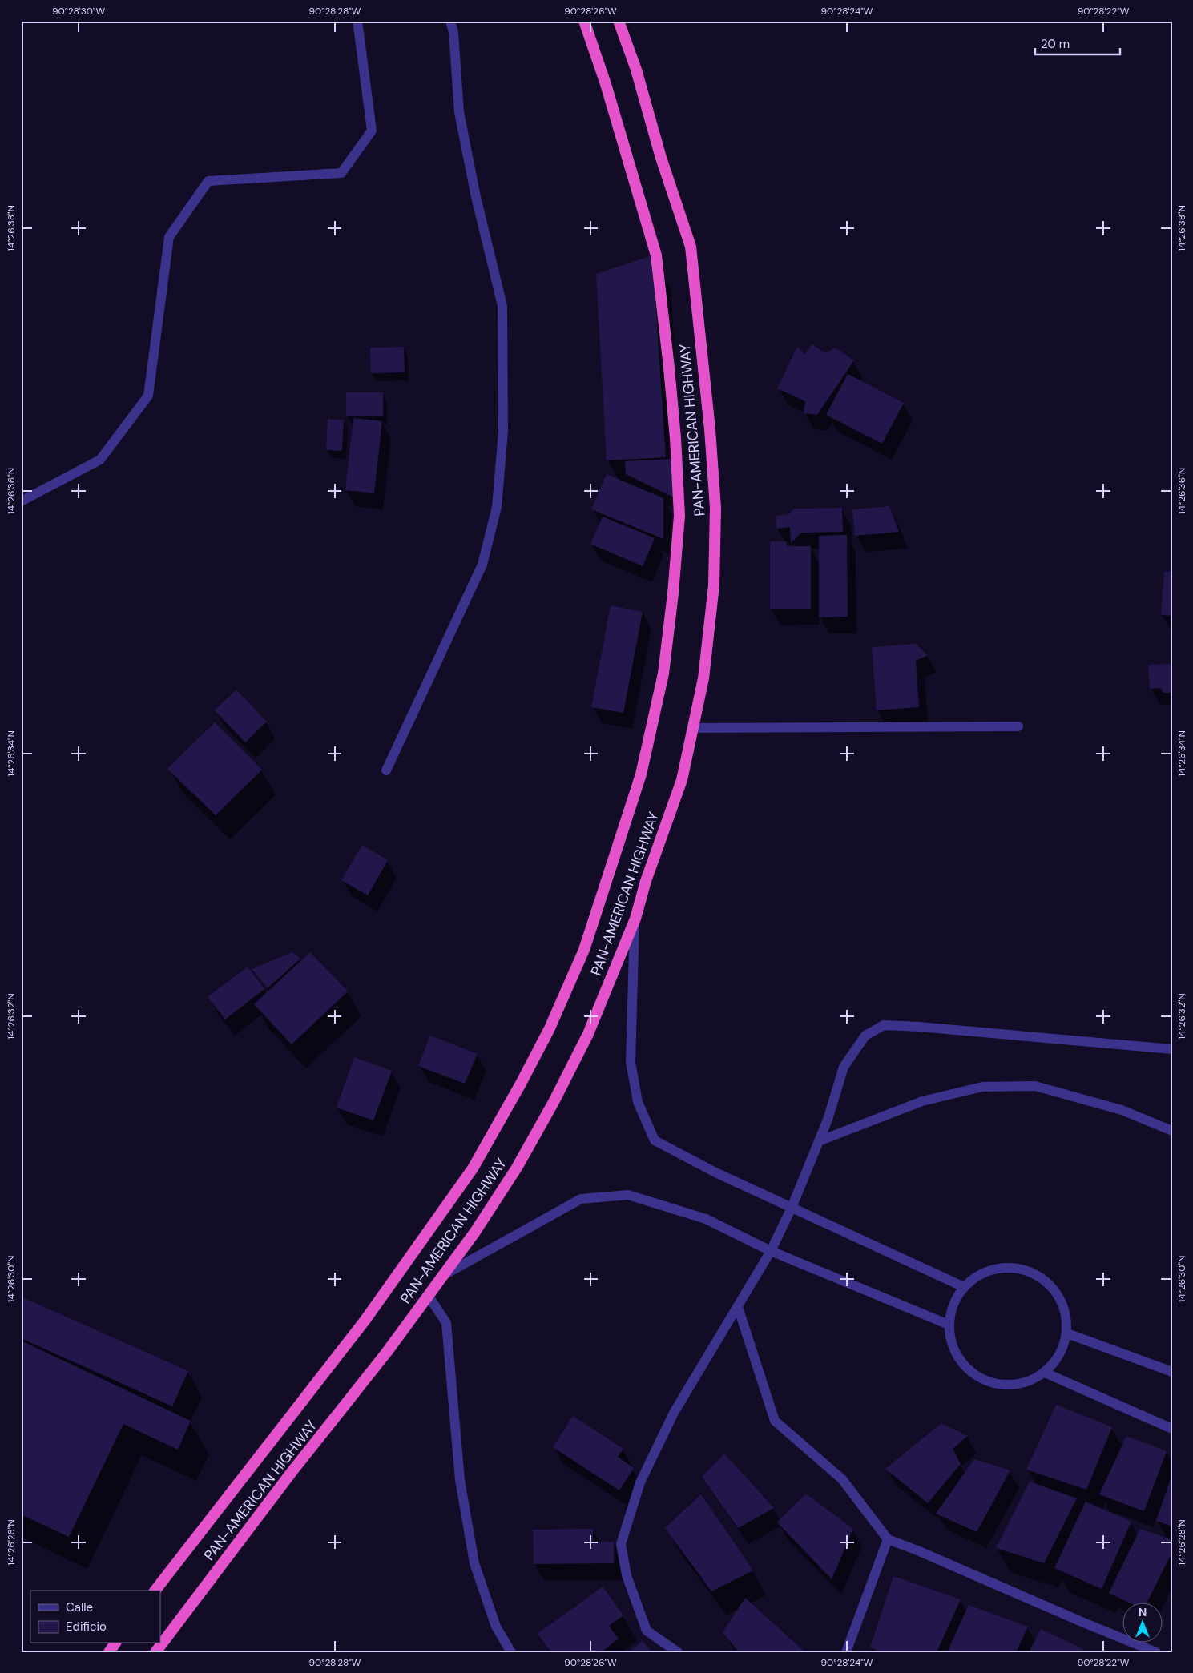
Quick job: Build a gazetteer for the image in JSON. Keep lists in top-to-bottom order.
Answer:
{
  "streets": {
    "highway": ["PAN-AMERICAN HIGHWAY"]
  },
  "legend": ["Calle", "Edificio"],
  "scale_bar": "20 m",
  "north": "top",
  "coordinates": [
    "90°28'30\"W",
    "90°28'28\"W",
    "90°28'26\"W",
    "90°28'24\"W",
    "90°28'22\"W",
    "14°26'38\"N",
    "14°26'36\"N",
    "14°26'34\"N",
    "14°26'32\"N",
    "14°26'30\"N",
    "14°26'28\"N"
  ]
}
